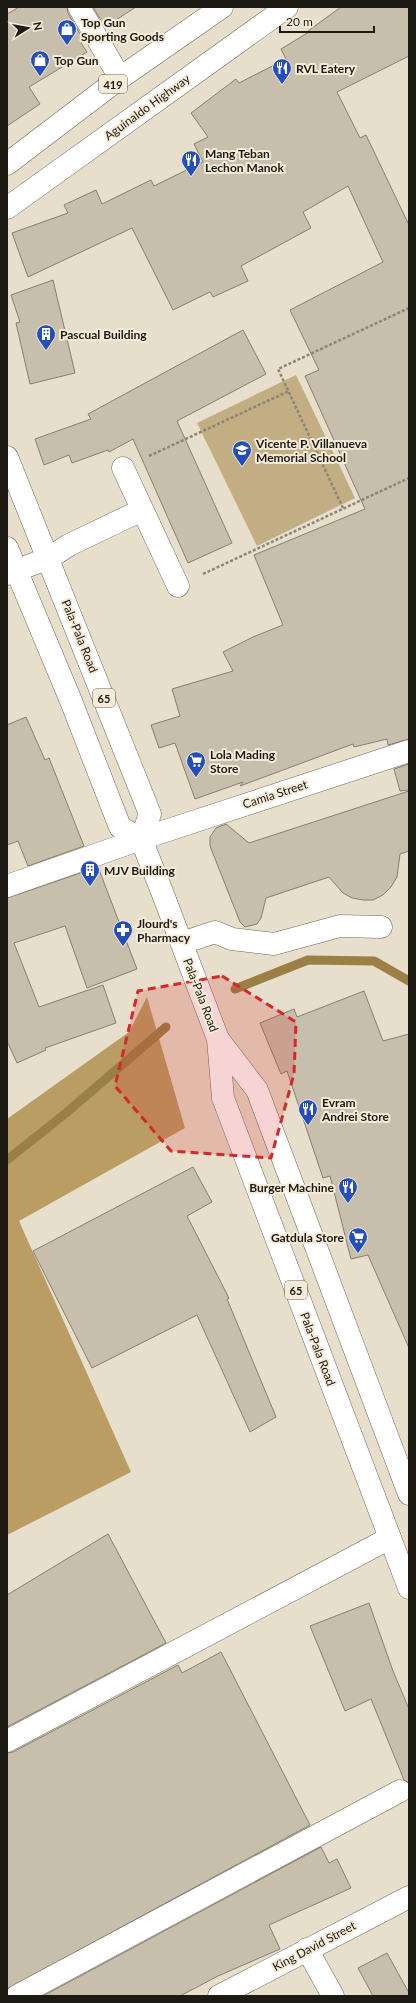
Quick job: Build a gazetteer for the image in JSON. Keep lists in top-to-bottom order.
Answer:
{
  "streets": {
    "main road": [
      "419",
      "Aguinaldo Highway",
      "Pala-Pala Road",
      "65",
      "Camia Street",
      "King David Street"
    ]
  },
  "crossings": [
    ["Pala-Pala Road", "Camia Street"]
  ],
  "places": {
    "shop": ["Top Gun Sporting Goods", "Top Gun"],
    "restaurant": [
      "RVL Eatery",
      "Mang Teban Lechon Manok",
      "Evram Andrei Store",
      "Burger Machine"
    ],
    "building": ["Pascual Building", "MJV Building"],
    "school or university": ["Vicente P. Villanueva Memorial School"],
    "supermarket": ["Lola Mading Store", "Gatdula Store"],
    "pharmacy": ["Jlourd's Pharmacy"]
  },
  "scale_bar": "20 m",
  "north": "right"
}
